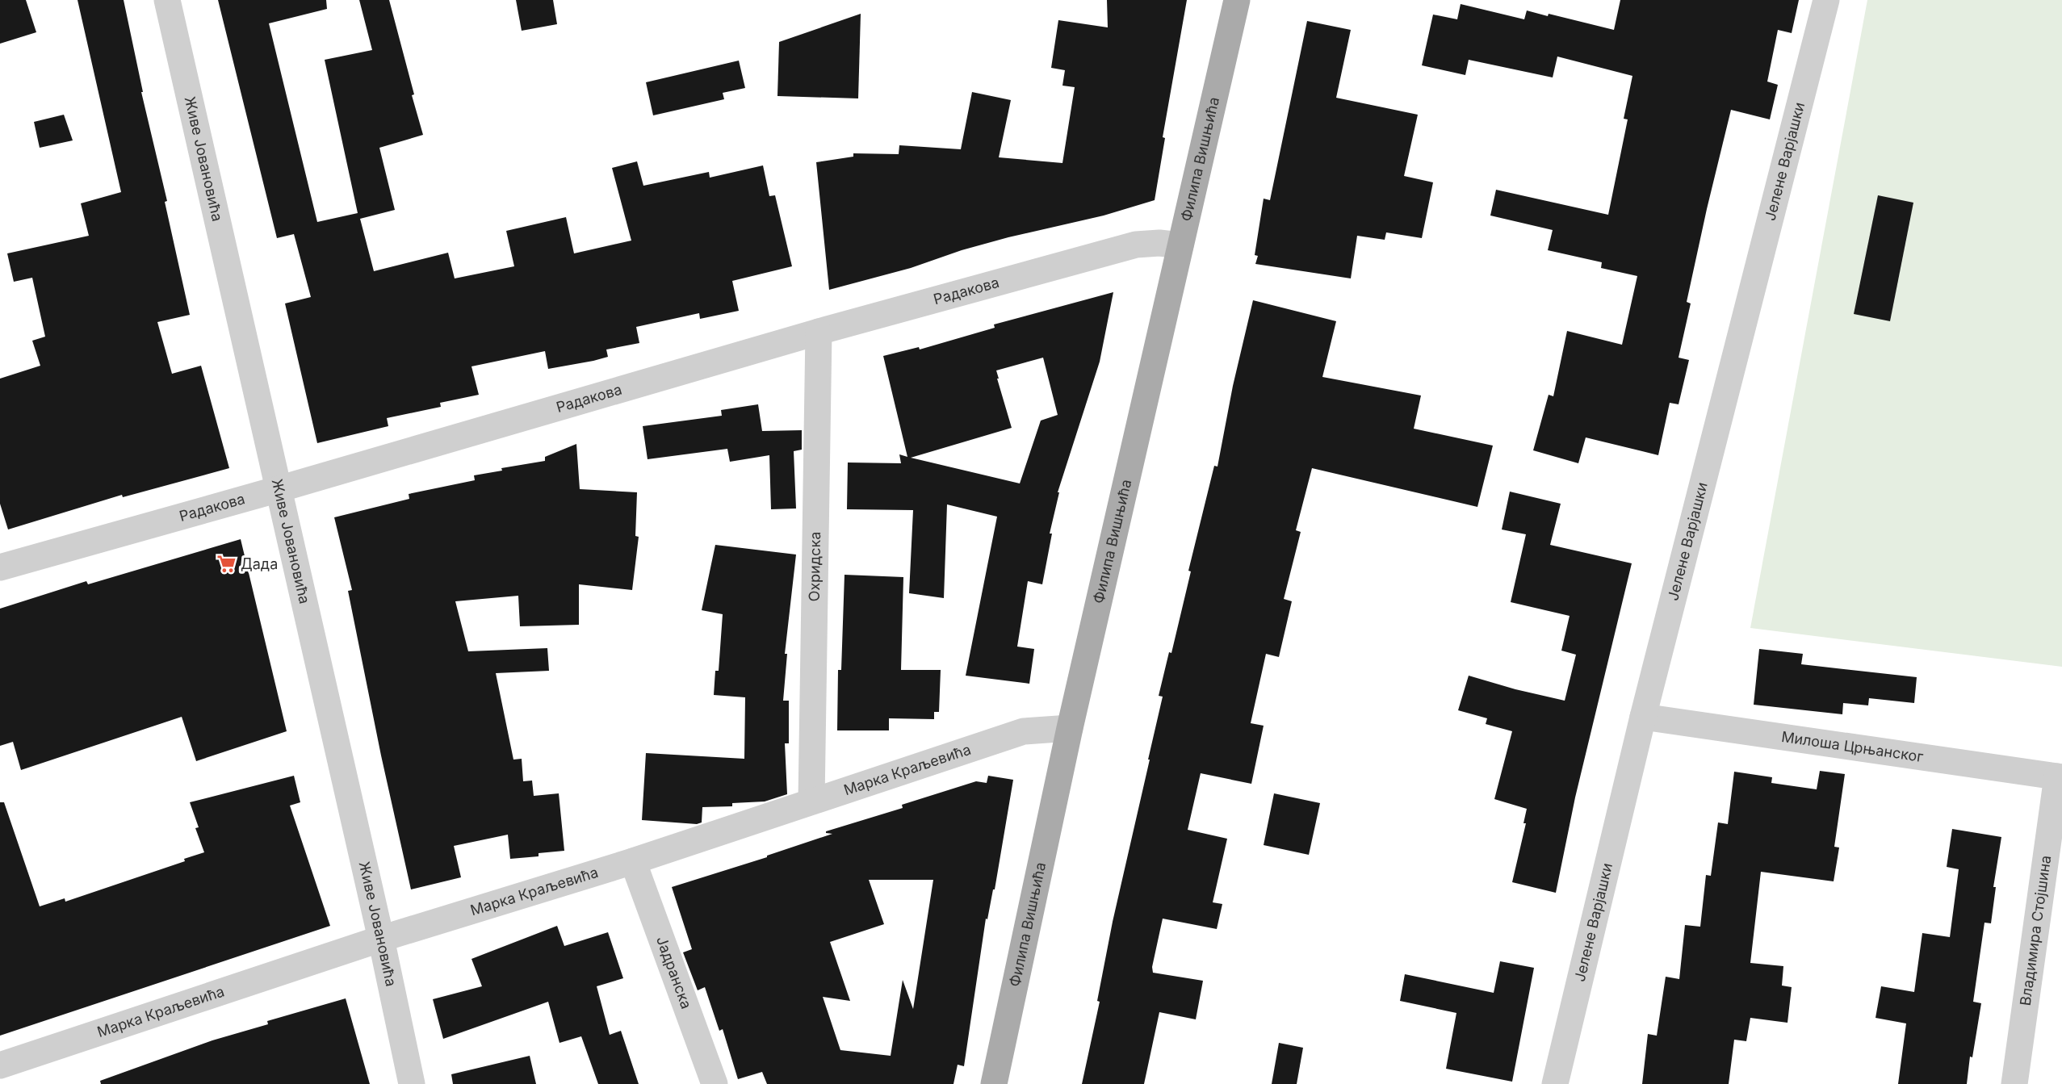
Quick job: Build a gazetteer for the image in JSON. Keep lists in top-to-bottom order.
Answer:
{
  "streets": {
    "main road": ["Филипа Вишњића"],
    "street": [
      "Живе Јовановића",
      "Јелене Варјашки",
      "Радакова",
      "Охридска",
      "Милоша Црњанског",
      "Марка Краљевића",
      "Владимира Стојшина",
      "Јадранска"
    ]
  },
  "crossings": [
    ["Живе Јовановића", "Радакова"],
    ["Живе Јовановића", "Марка Краљевића"],
    ["Филипа Вишњића", "Радакова"],
    ["Филипа Вишњића", "Марка Краљевића"],
    ["Јелене Варјашки", "Милоша Црњанског"],
    ["Радакова", "Охридска"],
    ["Охридска", "Марка Краљевића"],
    ["Милоша Црњанског", "Владимира Стојшина"],
    ["Марка Краљевића", "Јадранска"]
  ],
  "places": {
    "supermarket": ["Дада"]
  }
}
